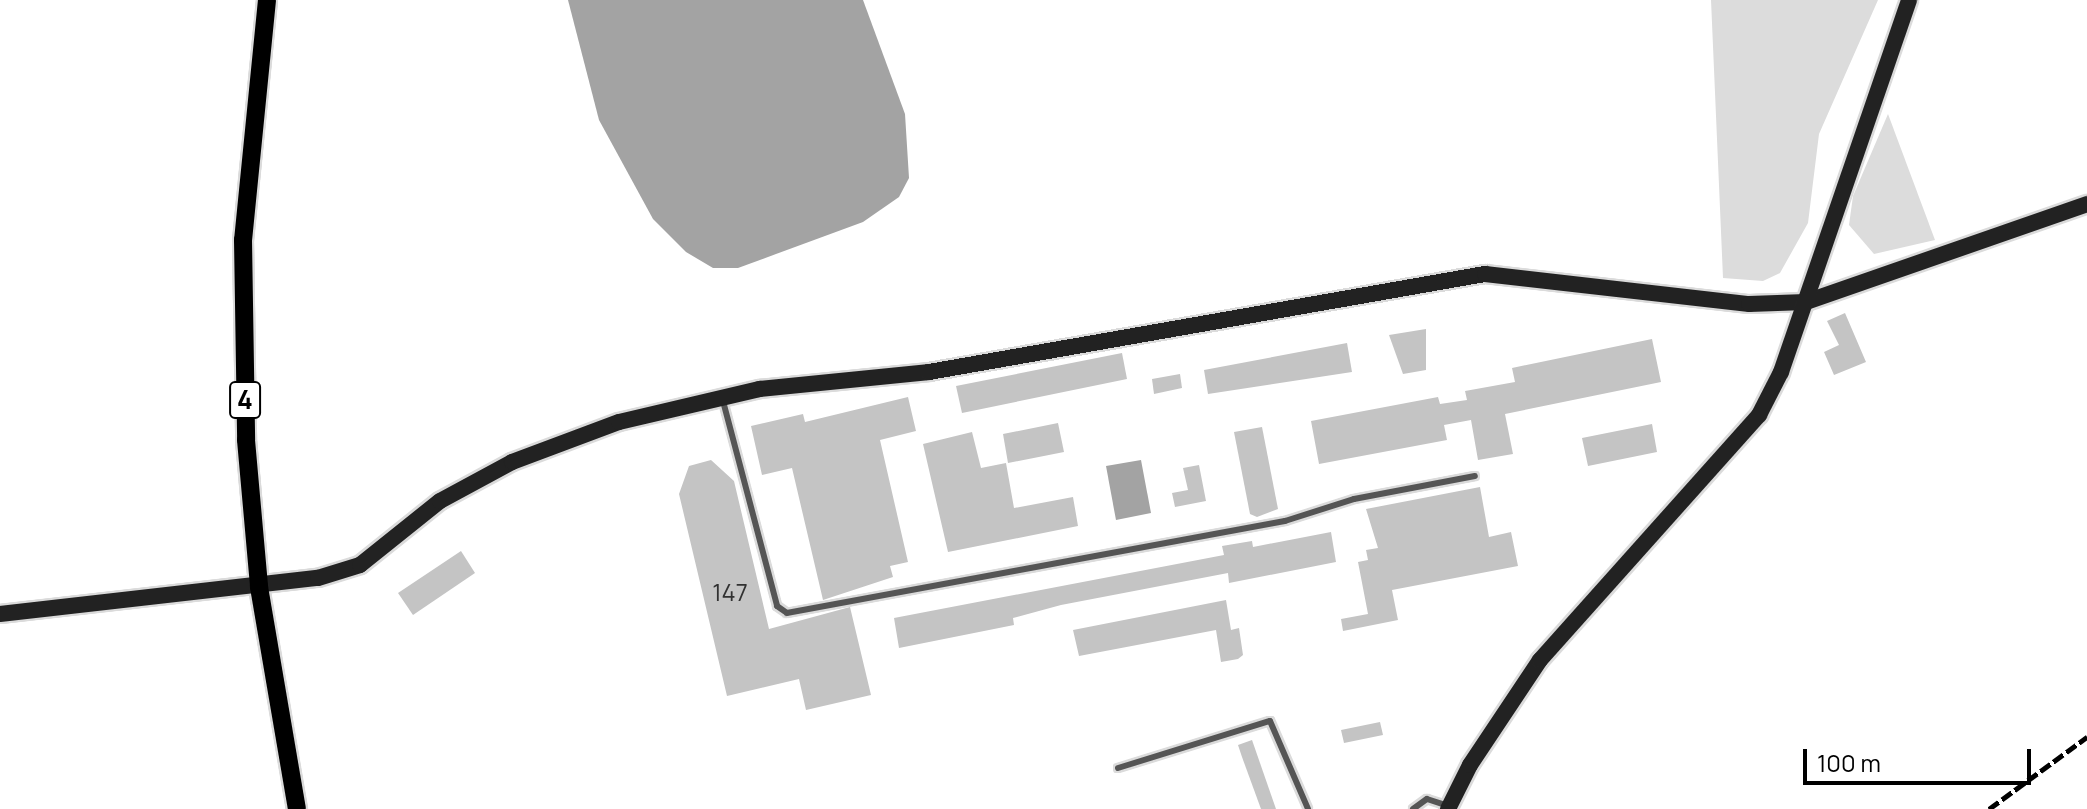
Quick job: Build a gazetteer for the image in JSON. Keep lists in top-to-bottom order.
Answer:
{
  "streets": {
    "main road": ["4"]
  },
  "house_numbers": ["147"],
  "scale_bar": "100 m"
}
